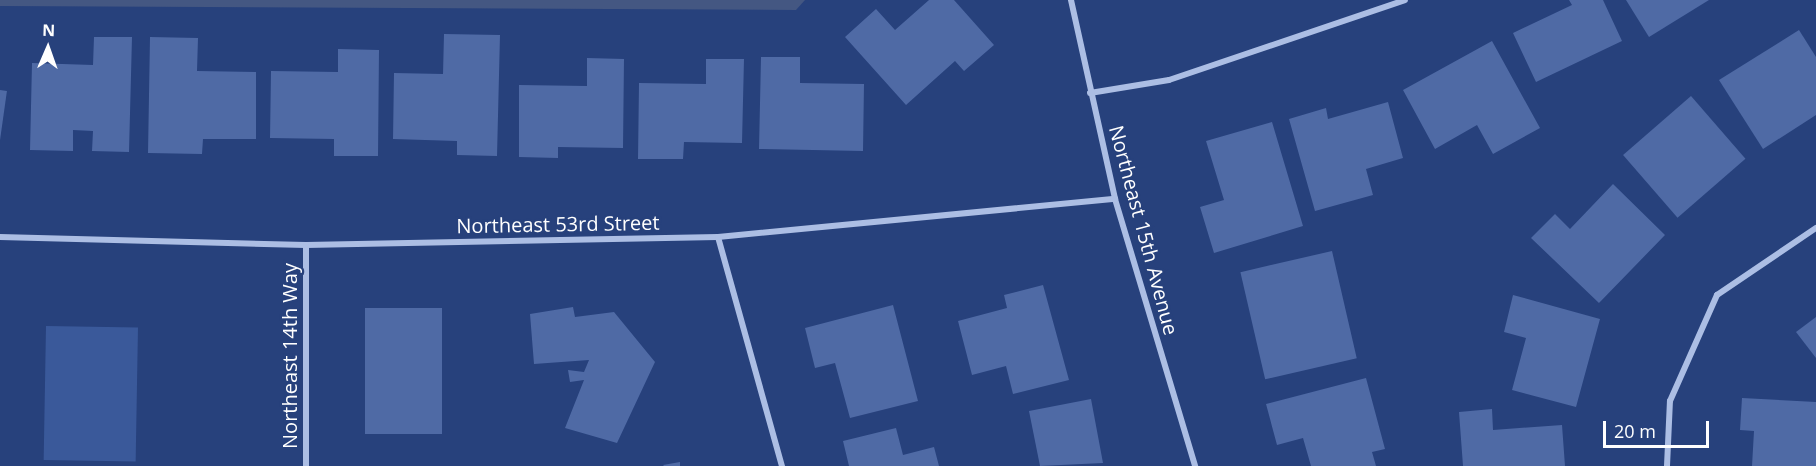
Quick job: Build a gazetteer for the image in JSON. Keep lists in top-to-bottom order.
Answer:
{
  "streets": {
    "street": ["Northeast 53rd Street", "Northeast 15th Avenue", "Northeast 14th Way"]
  },
  "crossings": [
    ["Northeast 53rd Street", "Northeast 15th Avenue"],
    ["Northeast 53rd Street", "Northeast 14th Way"]
  ],
  "scale_bar": "20 m",
  "north": "top"
}
